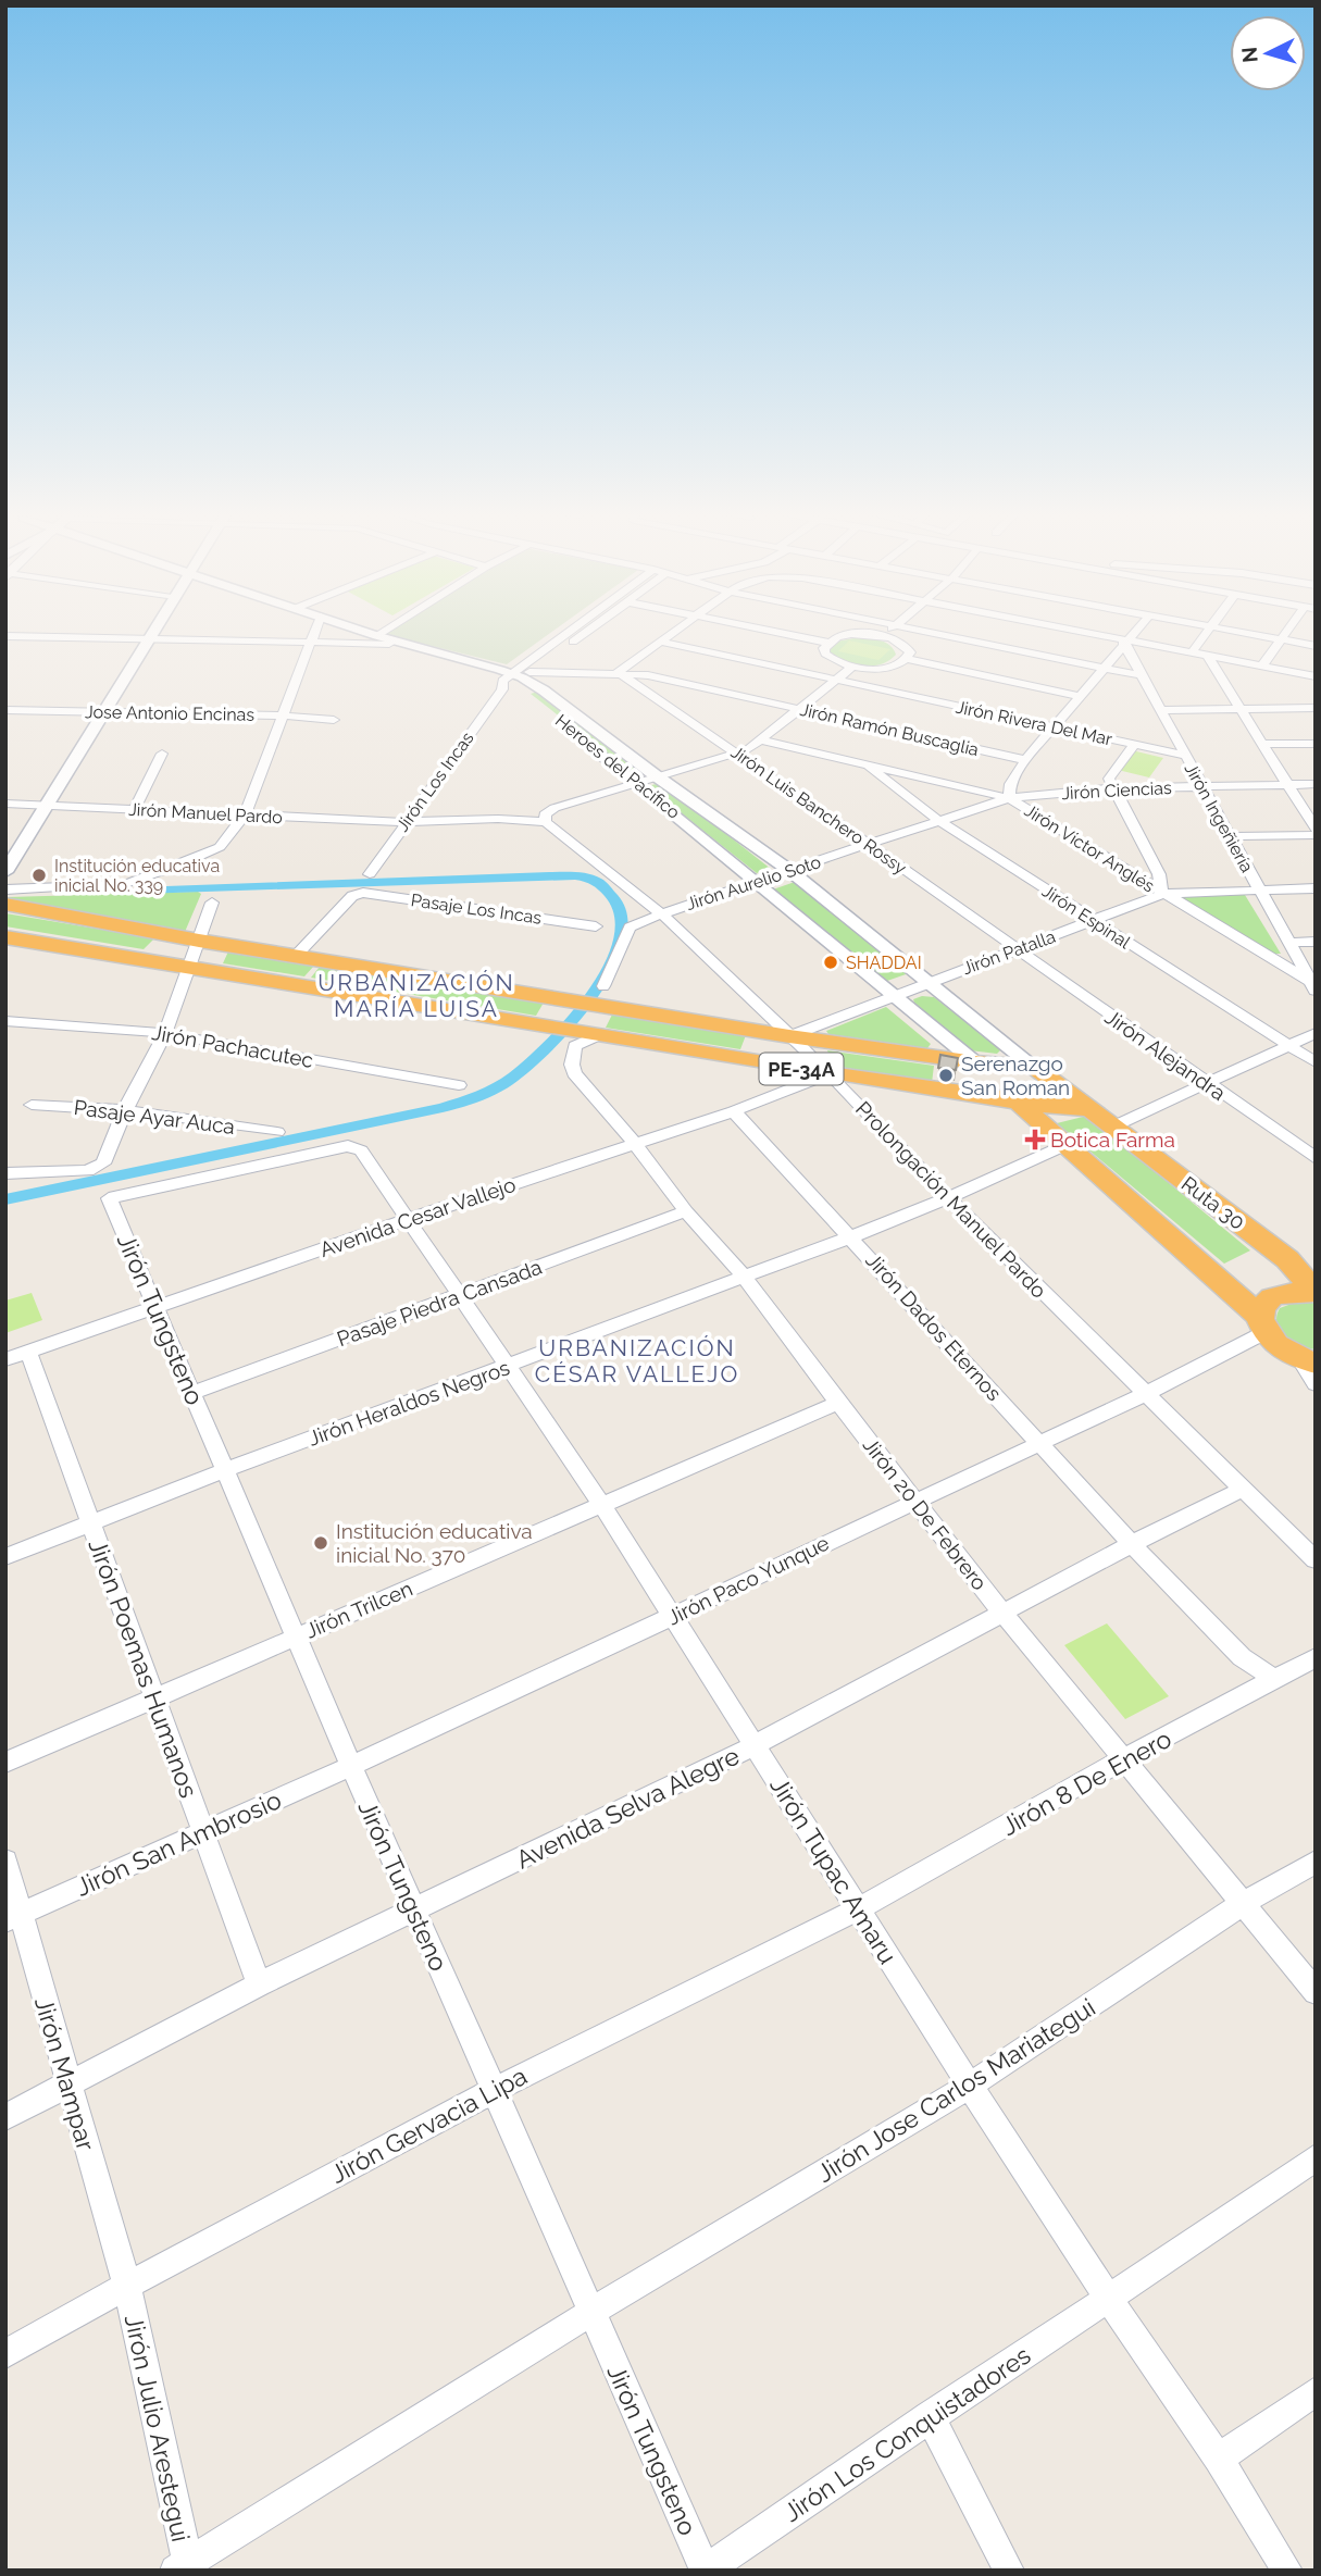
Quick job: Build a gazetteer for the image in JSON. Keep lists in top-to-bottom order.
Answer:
{
  "streets": {
    "highway": ["Heroes del Pacífico", "PE-34A", "Ruta 30"],
    "street": [
      "Jose Antonio Encinas",
      "Jirón Rivera Del Mar",
      "Jirón Ramón Buscaglia",
      "Jirón Los Incas",
      "Jirón Ciencias",
      "Jirón Luis Banchero Rossy",
      "Jirón Manuel Pardo",
      "Jirón Ingeñiería",
      "Jirón Víctor Anglés",
      "Jirón Aurelio Soto",
      "Pasaje Los Incas",
      "Jirón Espinal",
      "Jirón Patalla",
      "Jirón Pachacutec",
      "Jirón Alejandra",
      "Pasaje Ayar Auca",
      "Prolongación Manuel Pardo",
      "Avenida Cesar Vallejo",
      "Pasaje Piedra Cansada",
      "Jirón Tungsteno",
      "Jirón Dados Eternos",
      "Jirón Heraldos Negros",
      "Jirón 20 De Febrero",
      "Jirón Paco Yunque",
      "Jirón Trilcen",
      "Jirón Poemas Humanos",
      "Jirón 8 De Enero",
      "Avenida Selva Alegre",
      "Jirón San Ambrosio",
      "Jirón Tupac Amaru",
      "Jirón Mampar",
      "Jirón Jose Carlos Mariategui",
      "Jirón Gervacia Lipa",
      "Jirón Julio Arestegui",
      "Jirón Los Conquistadores"
    ]
  },
  "crossings": [
    ["Jirón Rivera Del Mar", "Jirón Ingeñiería"],
    ["Jirón Ramón Buscaglia", "Heroes del Pacífico"],
    ["Jirón Ramón Buscaglia", "Jirón Los Incas"],
    ["Jirón Ramón Buscaglia", "Jirón Luis Banchero Rossy"],
    ["Heroes del Pacífico", "Jirón Los Incas"],
    ["Heroes del Pacífico", "Jirón Aurelio Soto"],
    ["Heroes del Pacífico", "Jirón Patalla"],
    ["Heroes del Pacífico", "PE-34A"],
    ["Heroes del Pacífico", "Ruta 30"],
    ["Jirón Los Incas", "Jirón Manuel Pardo"],
    ["Jirón Ciencias", "Jirón Ingeñiería"],
    ["Jirón Ciencias", "Jirón Víctor Anglés"],
    ["Jirón Ciencias", "Jirón Aurelio Soto"],
    ["Jirón Luis Banchero Rossy", "Jirón Aurelio Soto"],
    ["Jirón Luis Banchero Rossy", "Jirón Patalla"],
    ["Jirón Luis Banchero Rossy", "Jirón Alejandra"],
    ["Jirón Ingeñiería", "Jirón Víctor Anglés"],
    ["Jirón Ingeñiería", "Jirón Patalla"],
    ["Jirón Víctor Anglés", "Jirón Aurelio Soto"],
    ["Jirón Víctor Anglés", "Jirón Espinal"],
    ["Jirón Víctor Anglés", "Jirón Patalla"],
    ["Jirón Aurelio Soto", "Jirón Espinal"],
    ["Jirón Aurelio Soto", "PE-34A"],
    ["Jirón Aurelio Soto", "Prolongación Manuel Pardo"],
    ["Pasaje Los Incas", "PE-34A"],
    ["Jirón Espinal", "Jirón Patalla"],
    ["Jirón Patalla", "Jirón Alejandra"],
    ["Jirón Patalla", "PE-34A"],
    ["Jirón Patalla", "Prolongación Manuel Pardo"],
    ["PE-34A", "Prolongación Manuel Pardo"],
    ["PE-34A", "Ruta 30"],
    ["PE-34A", "Avenida Cesar Vallejo"],
    ["PE-34A", "Jirón 20 De Febrero"],
    ["Prolongación Manuel Pardo", "Avenida Cesar Vallejo"],
    ["Prolongación Manuel Pardo", "Jirón Heraldos Negros"],
    ["Prolongación Manuel Pardo", "Jirón Paco Yunque"],
    ["Prolongación Manuel Pardo", "Avenida Selva Alegre"],
    ["Avenida Cesar Vallejo", "Jirón Tungsteno"],
    ["Avenida Cesar Vallejo", "Jirón Dados Eternos"],
    ["Avenida Cesar Vallejo", "Jirón 20 De Febrero"],
    ["Avenida Cesar Vallejo", "Jirón Poemas Humanos"],
    ["Avenida Cesar Vallejo", "Jirón Tupac Amaru"],
    ["Pasaje Piedra Cansada", "Jirón Tungsteno"],
    ["Pasaje Piedra Cansada", "Jirón 20 De Febrero"],
    ["Pasaje Piedra Cansada", "Jirón Tupac Amaru"],
    ["Jirón Tungsteno", "Jirón Heraldos Negros"],
    ["Jirón Tungsteno", "Jirón Paco Yunque"],
    ["Jirón Tungsteno", "Jirón Trilcen"],
    ["Jirón Tungsteno", "Avenida Selva Alegre"],
    ["Jirón Tungsteno", "Jirón San Ambrosio"],
    ["Jirón Tungsteno", "Jirón Tupac Amaru"],
    ["Jirón Tungsteno", "Jirón Jose Carlos Mariategui"],
    ["Jirón Tungsteno", "Jirón Gervacia Lipa"],
    ["Jirón Tungsteno", "Jirón Los Conquistadores"],
    ["Jirón Dados Eternos", "Jirón Heraldos Negros"],
    ["Jirón Dados Eternos", "Jirón Paco Yunque"],
    ["Jirón Dados Eternos", "Jirón 8 De Enero"],
    ["Jirón Dados Eternos", "Avenida Selva Alegre"],
    ["Jirón Heraldos Negros", "Jirón 20 De Febrero"],
    ["Jirón Heraldos Negros", "Jirón Poemas Humanos"],
    ["Jirón Heraldos Negros", "Jirón Tupac Amaru"],
    ["Jirón 20 De Febrero", "Jirón Paco Yunque"],
    ["Jirón 20 De Febrero", "Jirón Trilcen"],
    ["Jirón 20 De Febrero", "Jirón 8 De Enero"],
    ["Jirón 20 De Febrero", "Avenida Selva Alegre"],
    ["Jirón 20 De Febrero", "Jirón Jose Carlos Mariategui"],
    ["Jirón Paco Yunque", "Jirón San Ambrosio"],
    ["Jirón Paco Yunque", "Jirón Tupac Amaru"],
    ["Jirón Trilcen", "Jirón Poemas Humanos"],
    ["Jirón Trilcen", "Jirón Tupac Amaru"],
    ["Jirón Poemas Humanos", "Avenida Selva Alegre"],
    ["Jirón Poemas Humanos", "Jirón San Ambrosio"],
    ["Jirón 8 De Enero", "Jirón Tupac Amaru"],
    ["Jirón 8 De Enero", "Jirón Gervacia Lipa"],
    ["Avenida Selva Alegre", "Jirón Tupac Amaru"],
    ["Avenida Selva Alegre", "Jirón Mampar"],
    ["Jirón San Ambrosio", "Jirón Mampar"],
    ["Jirón Tupac Amaru", "Jirón Jose Carlos Mariategui"],
    ["Jirón Tupac Amaru", "Jirón Gervacia Lipa"],
    ["Jirón Tupac Amaru", "Jirón Los Conquistadores"],
    ["Jirón Mampar", "Jirón Gervacia Lipa"],
    ["Jirón Mampar", "Jirón Julio Arestegui"],
    ["Jirón Jose Carlos Mariategui", "Jirón Julio Arestegui"],
    ["Jirón Gervacia Lipa", "Jirón Julio Arestegui"]
  ],
  "districts": ["URBANIZACIÓN MARÍA LUISA", "URBANIZACIÓN CÉSAR VALLEJO"],
  "places": {
    "other": [
      "Institución educativa inicial No. 339",
      "SHADDAI",
      "Serenazgo San Roman",
      "Institución educativa inicial No. 370"
    ],
    "health": ["Botica Farma"]
  },
  "north": "left"
}
